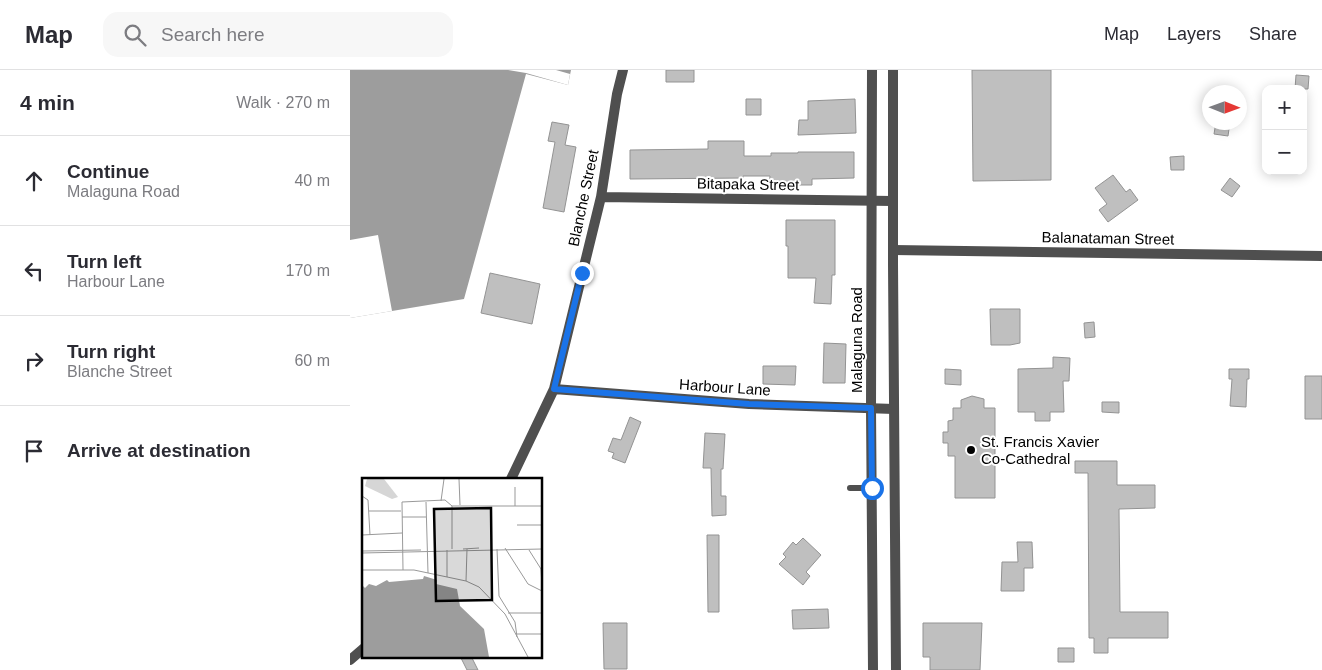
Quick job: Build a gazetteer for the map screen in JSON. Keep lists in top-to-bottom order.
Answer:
{
  "streets": {
    "street": [
      "Bitapaka Street",
      "Blanche Street",
      "Balanataman Street",
      "Malaguna Road",
      "Harbour Lane"
    ]
  },
  "crossings": [
    ["Bitapaka Street", "Blanche Street"],
    ["Bitapaka Street", "Malaguna Road"],
    ["Blanche Street", "Harbour Lane"],
    ["Malaguna Road", "Harbour Lane"]
  ],
  "places": ["St. Francis Xavier Co-Cathedral"],
  "north": "right",
  "page": {
    "header": "Map",
    "search": "Search here",
    "nav": ["Map", "Layers", "Share"],
    "heading": ["4 min", "Walk · 270 m"],
    "map_buttons": ["+", "−"],
    "list": [
      ["Continue", "Malaguna Road", "40 m"],
      ["Turn left", "Harbour Lane", "170 m"],
      ["Turn right", "Blanche Street", "60 m"],
      "Arrive at destination"
    ]
  }
}
